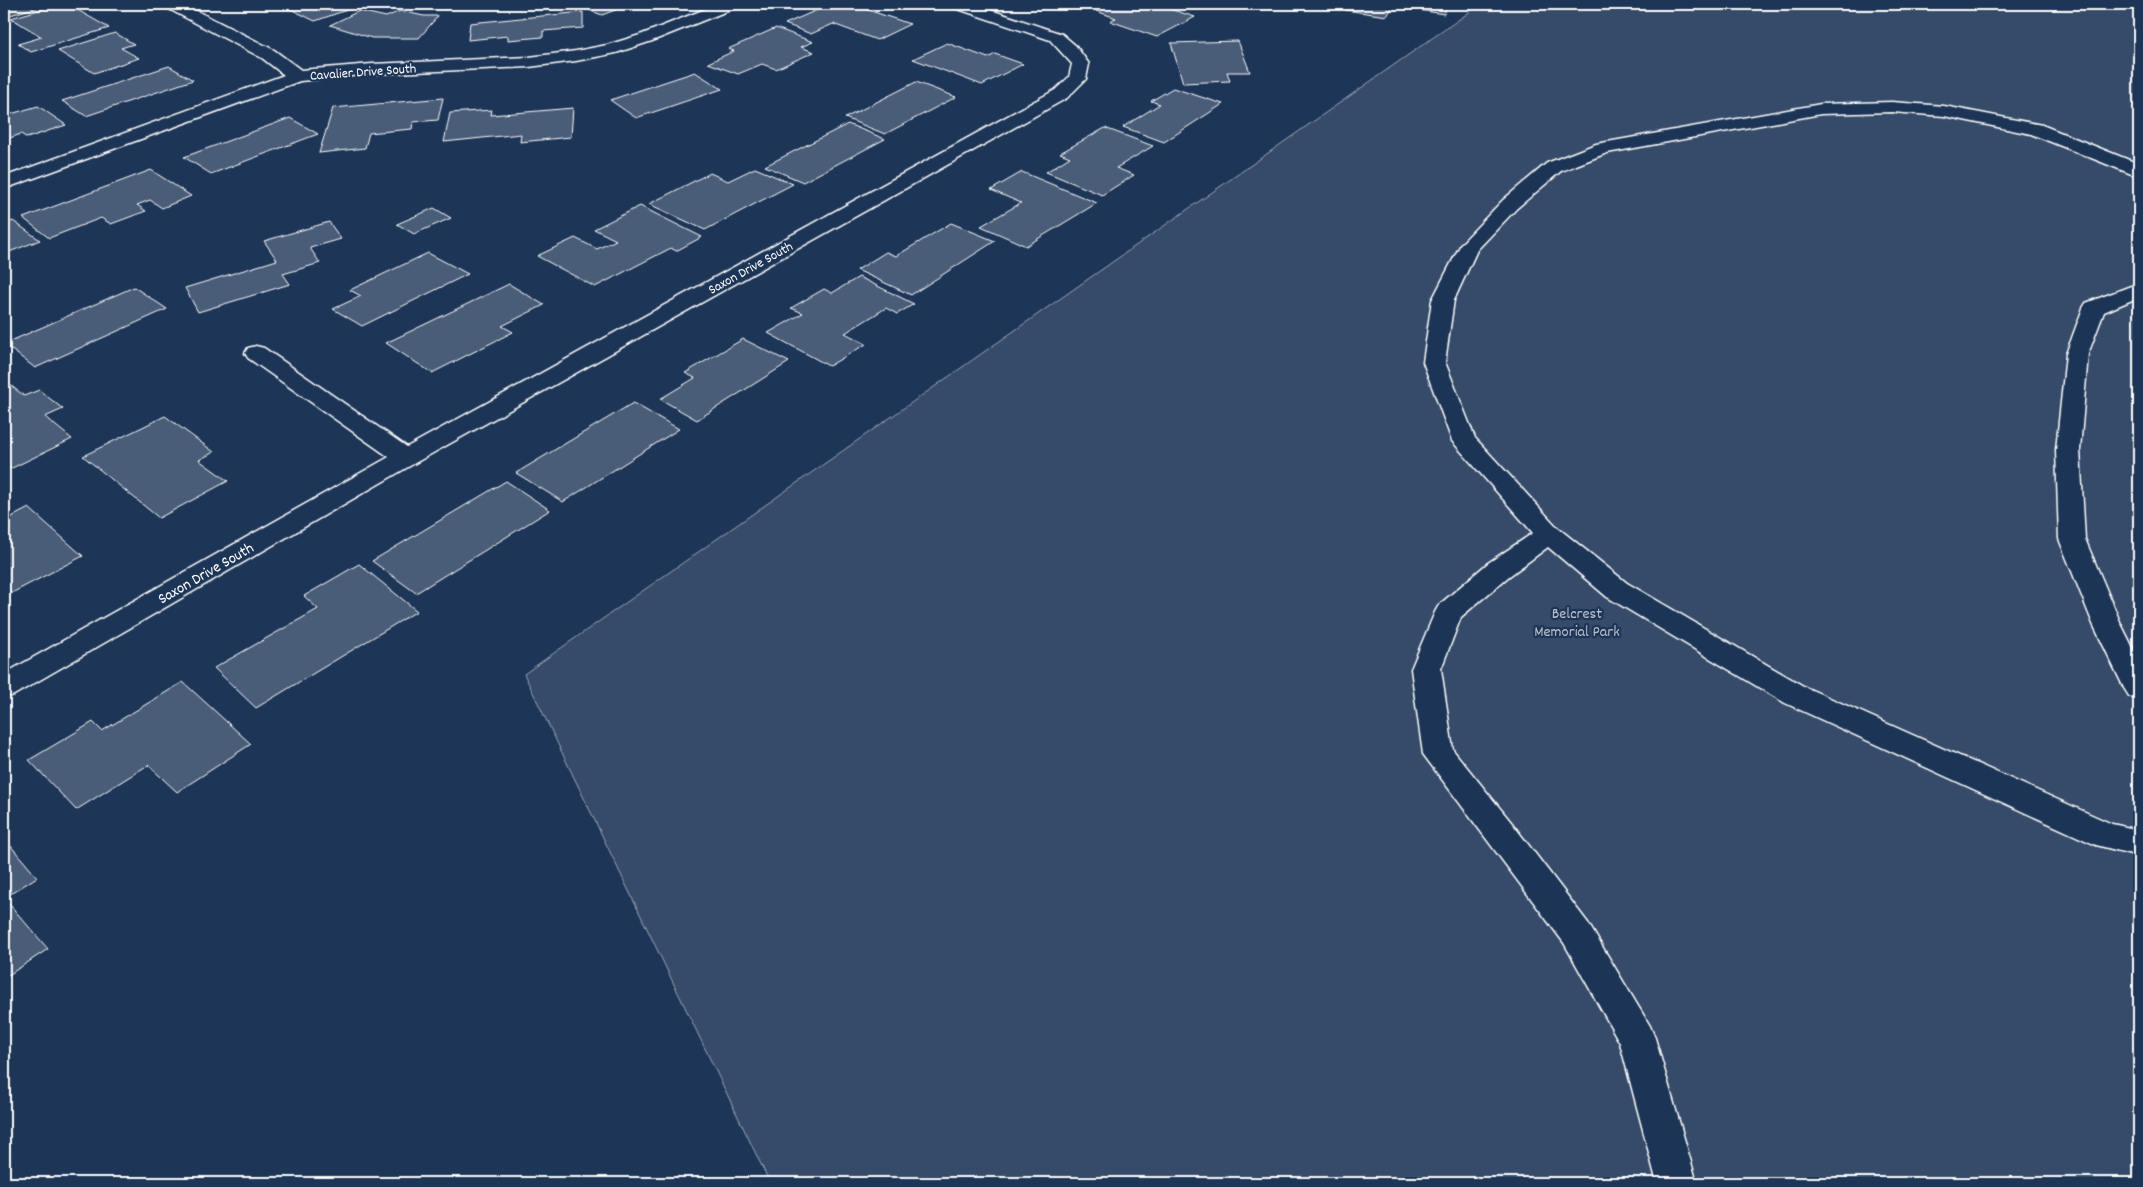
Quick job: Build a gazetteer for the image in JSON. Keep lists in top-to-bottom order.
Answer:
{
  "streets": {
    "street": ["Cavalier Drive South", "Saxon Drive South"]
  },
  "parks": ["Belcrest Memorial Park"]
}
